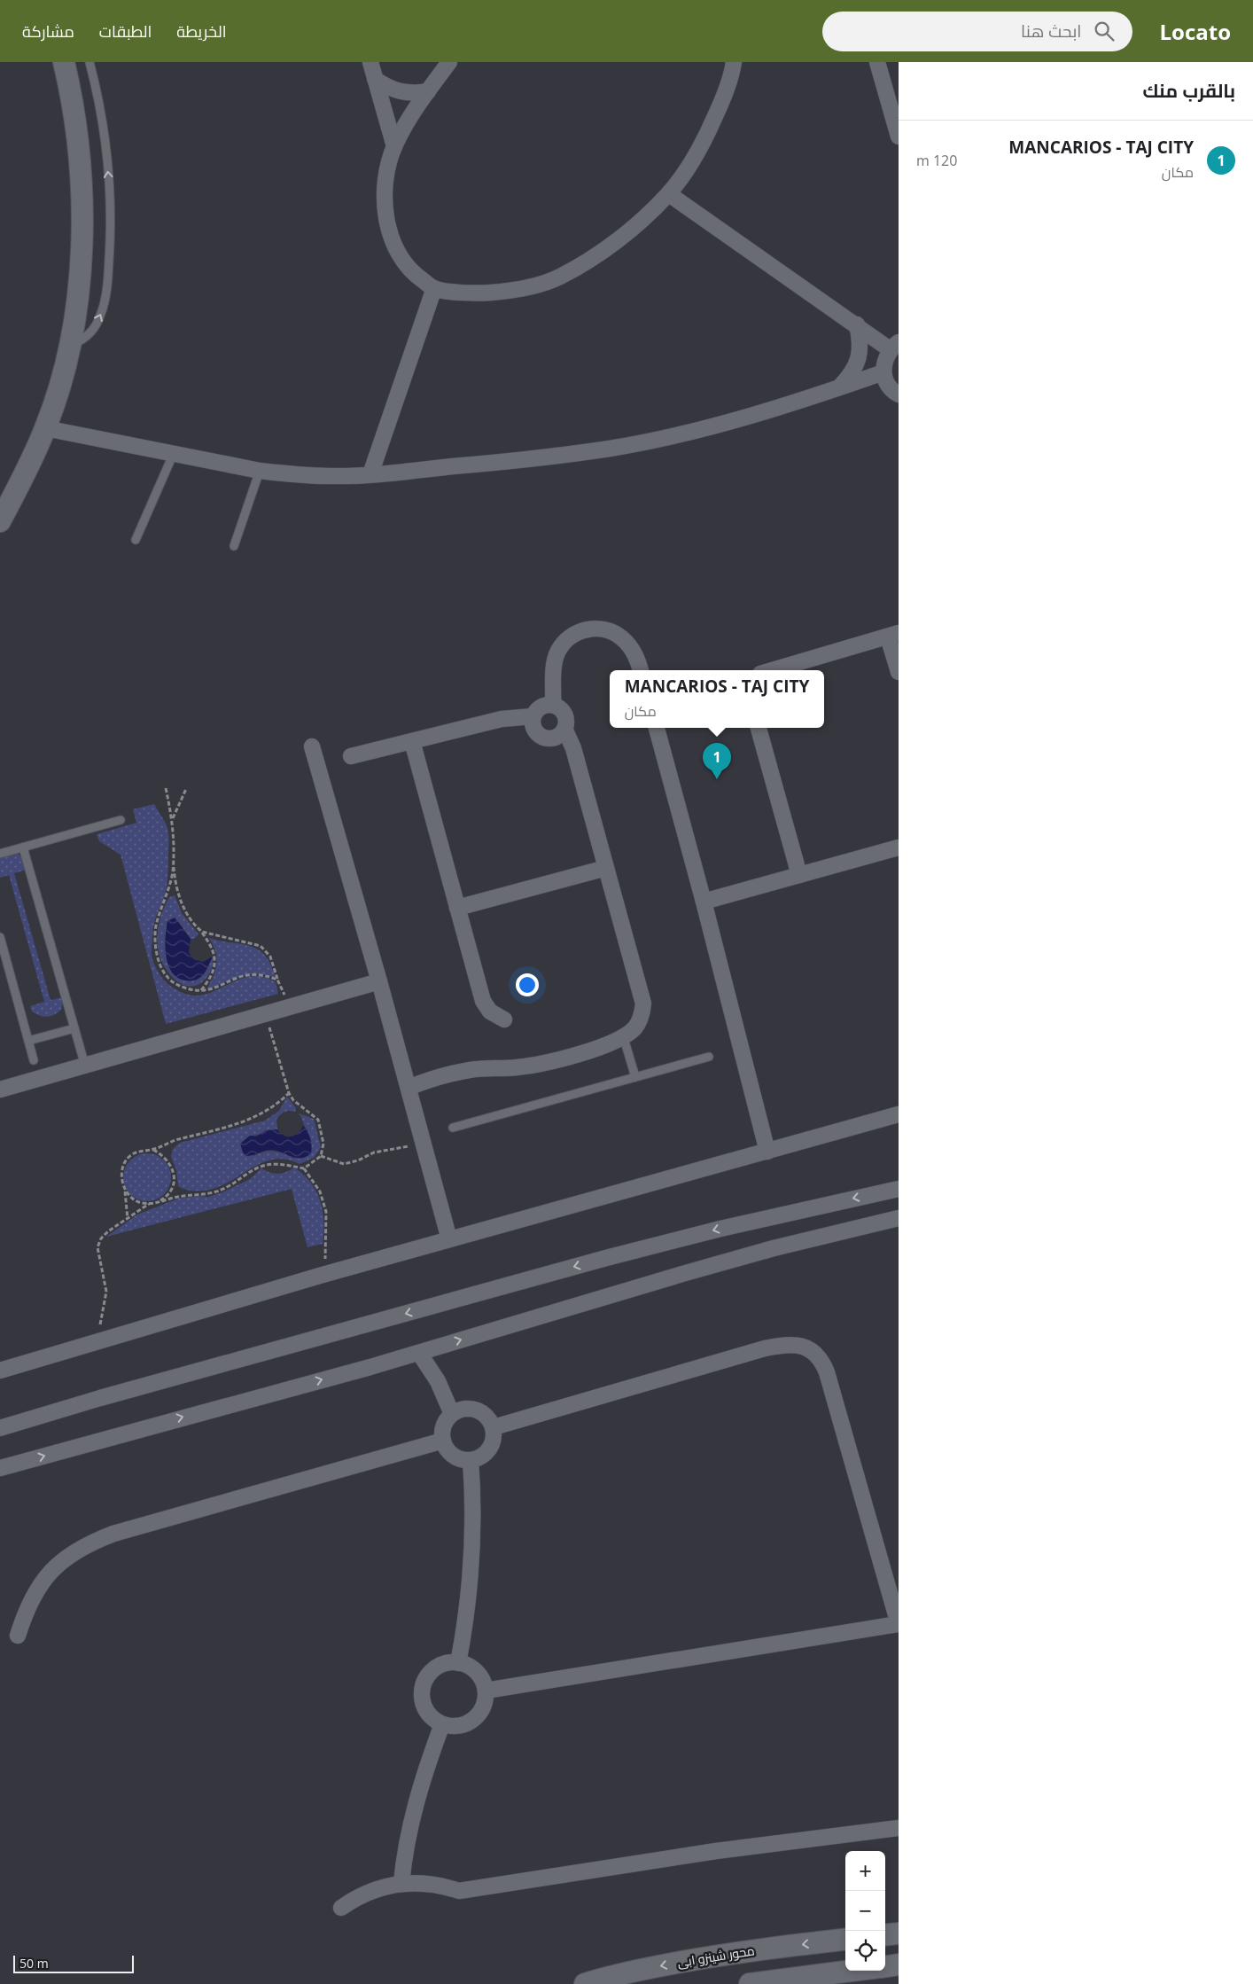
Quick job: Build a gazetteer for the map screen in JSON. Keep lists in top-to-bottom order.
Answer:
{
  "streets": {
    "street": ["محور شينزو ابى"]
  },
  "scale_bar": "50 m",
  "page": {
    "header": "Locato",
    "search": "ابحث هنا",
    "nav": ["الخريطة", "الطبقات", "مشاركة"],
    "heading": "بالقرب منك",
    "list": [
      {
        "mark": "1",
        "name": "MANCARIOS - TAJ CITY",
        "note": "مكان",
        "value": "120 m"
      }
    ],
    "popup": ["MANCARIOS - TAJ CITY", "مكان"],
    "pins": "1",
    "map_buttons": ["+", "−"],
    "scale": "50 m"
  }
}
